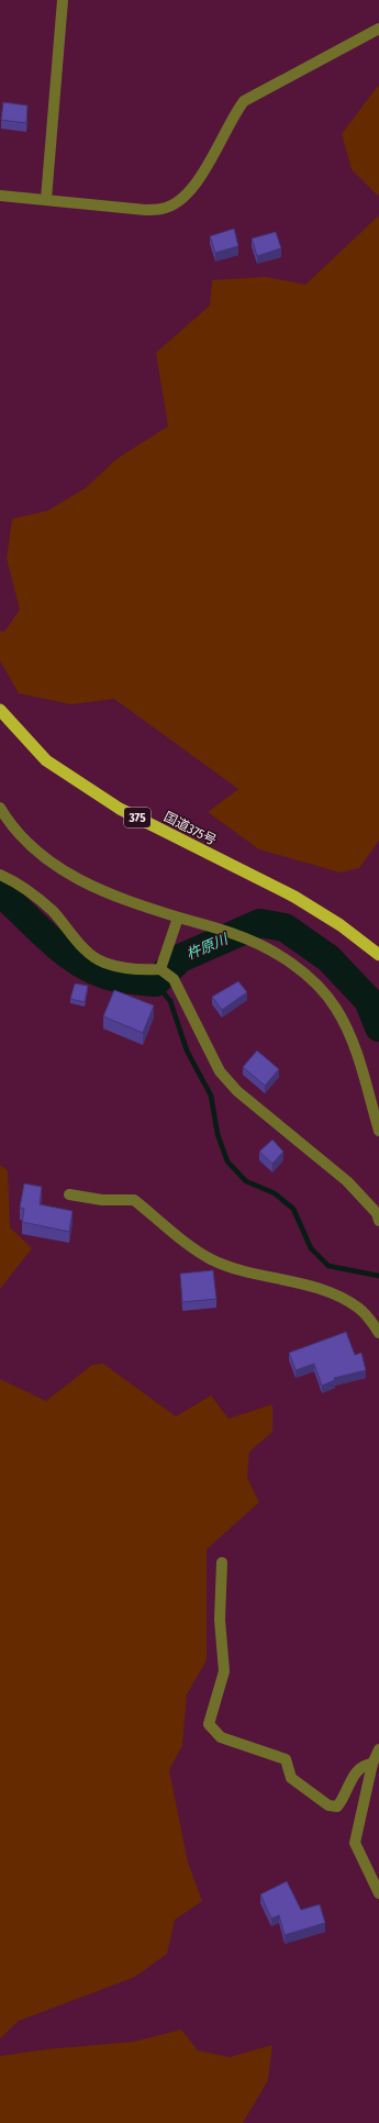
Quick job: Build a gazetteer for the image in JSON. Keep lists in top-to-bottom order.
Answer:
{
  "streets": {
    "highway": ["375", "国道375号"]
  },
  "water": ["杵原川"]
}
